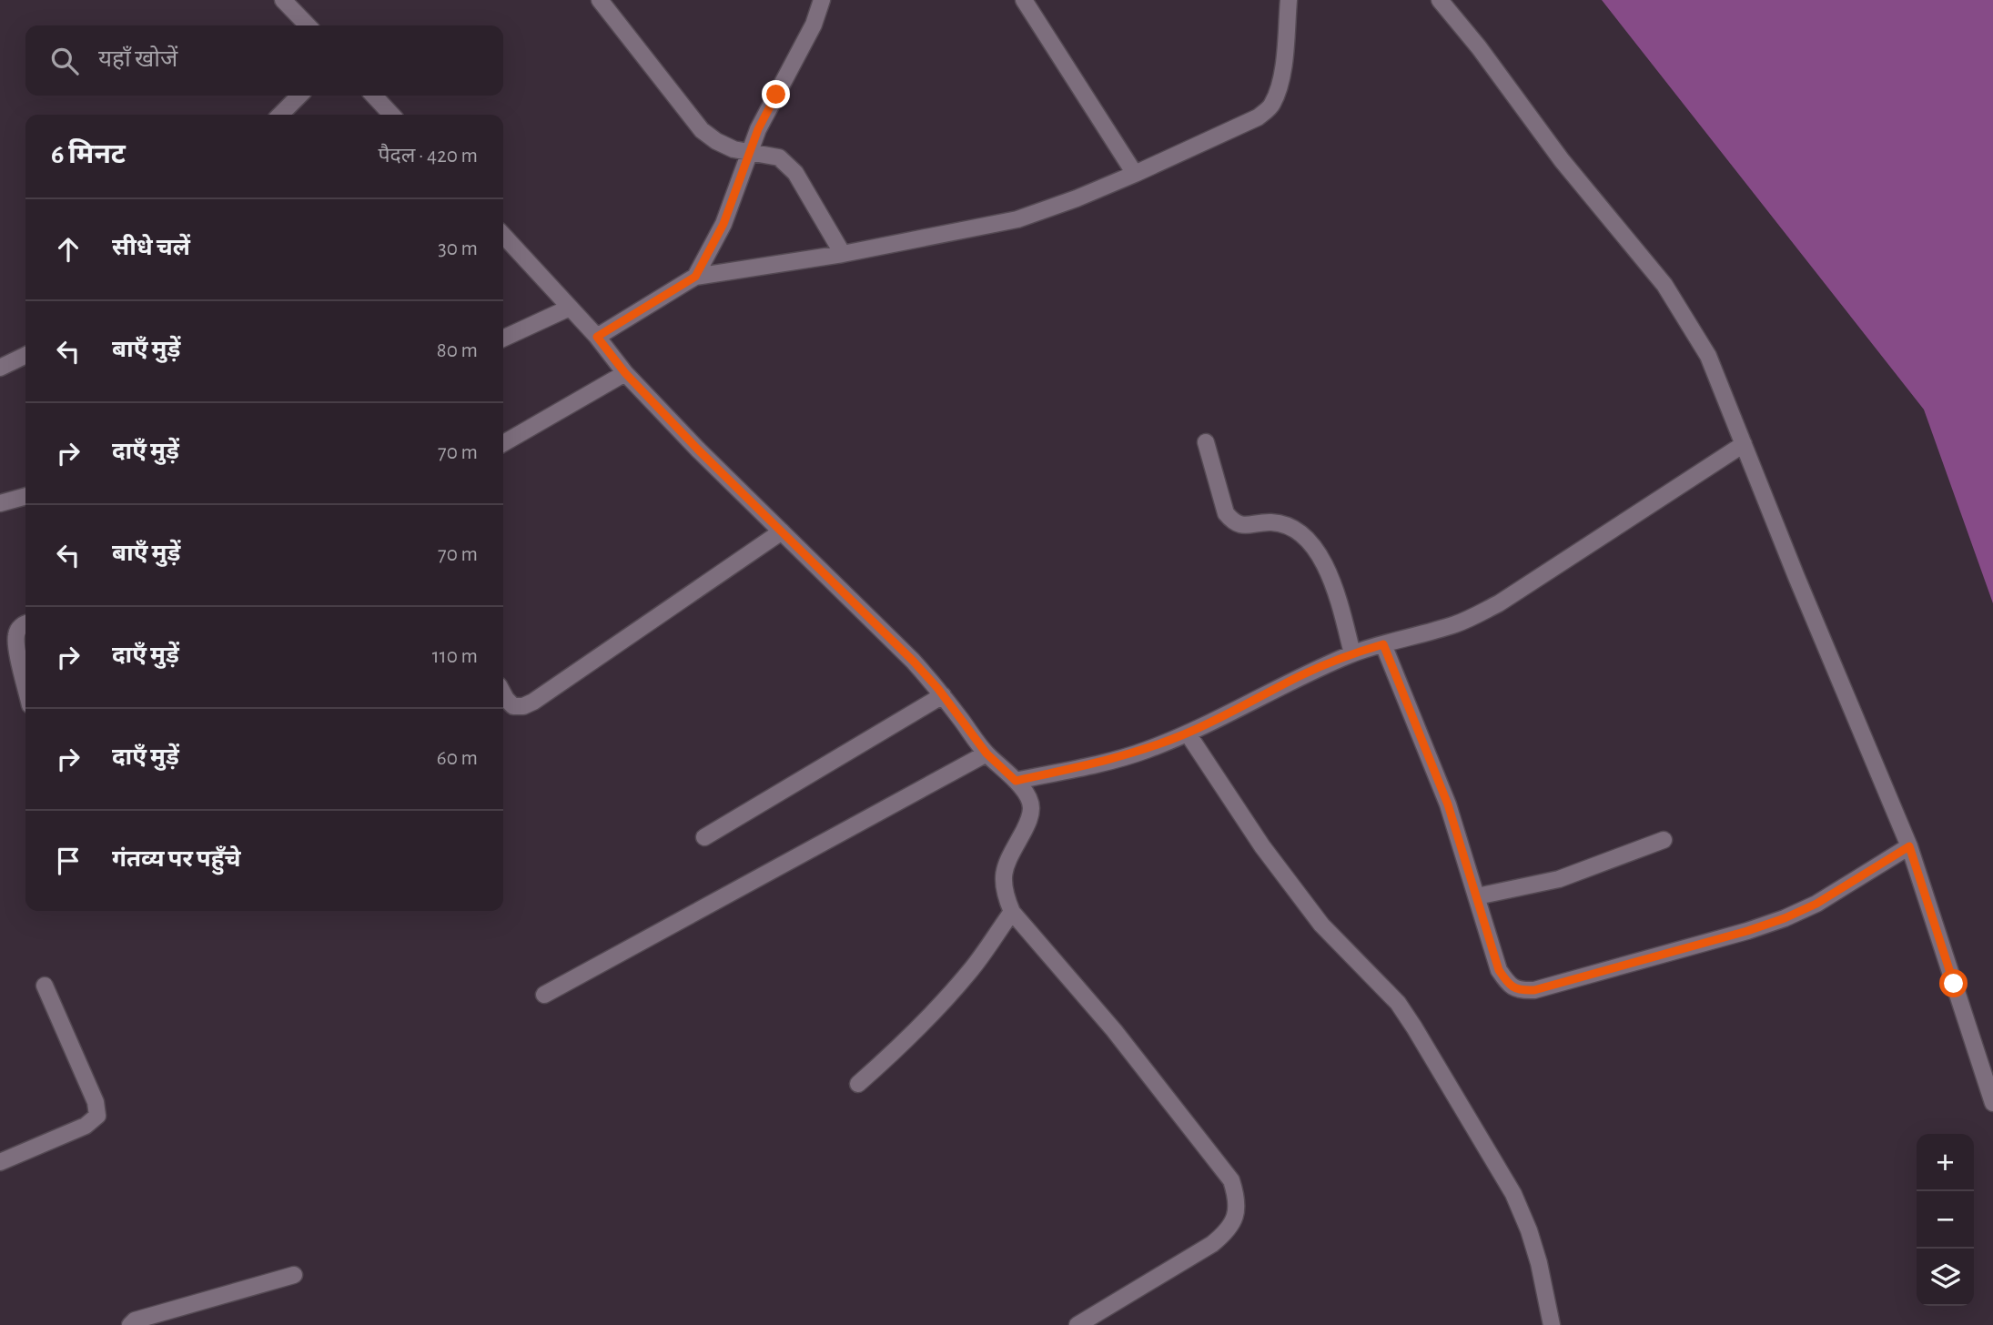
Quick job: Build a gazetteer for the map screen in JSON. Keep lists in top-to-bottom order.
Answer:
{
  "page": {
    "search": "यहाँ खोजें",
    "heading": ["6 मिनट", "पैदल · 420 m"],
    "list": [
      ["सीधे चलें", "30 m"],
      ["बाएँ मुड़ें", "80 m"],
      ["दाएँ मुड़ें", "70 m"],
      ["बाएँ मुड़ें", "70 m"],
      ["दाएँ मुड़ें", "110 m"],
      ["दाएँ मुड़ें", "60 m"],
      "गंतव्य पर पहुँचे"
    ],
    "map_buttons": ["+", "−"]
  }
}
